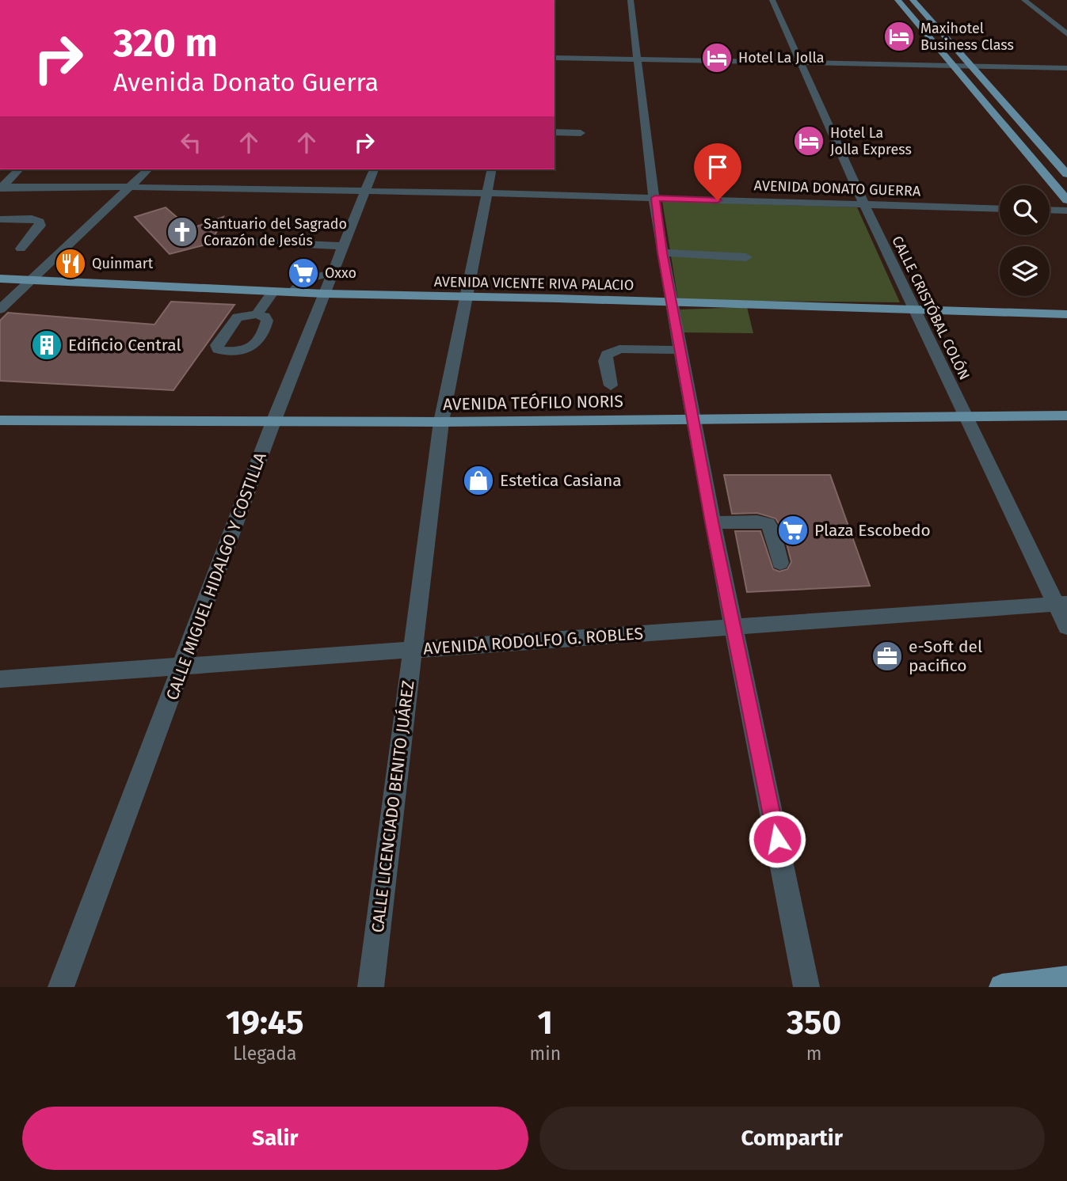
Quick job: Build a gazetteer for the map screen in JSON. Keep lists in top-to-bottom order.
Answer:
{
  "streets": {
    "main road": ["AVENIDA VICENTE RIVA PALACIO", "AVENIDA TEÓFILO NORIS"],
    "street": [
      "AVENIDA DONATO GUERRA",
      "CALLE CRISTÓBAL COLÓN",
      "CALLE MIGUEL HIDALGO Y COSTILLA",
      "AVENIDA RODOLFO G. ROBLES",
      "CALLE LICENCIADO BENITO JUÁREZ"
    ]
  },
  "crossings": [
    ["AVENIDA DONATO GUERRA", "CALLE CRISTÓBAL COLÓN"],
    ["AVENIDA DONATO GUERRA", "CALLE MIGUEL HIDALGO Y COSTILLA"],
    ["AVENIDA DONATO GUERRA", "CALLE LICENCIADO BENITO JUÁREZ"],
    ["AVENIDA VICENTE RIVA PALACIO", "CALLE CRISTÓBAL COLÓN"],
    ["AVENIDA VICENTE RIVA PALACIO", "CALLE MIGUEL HIDALGO Y COSTILLA"],
    ["AVENIDA VICENTE RIVA PALACIO", "CALLE LICENCIADO BENITO JUÁREZ"],
    ["CALLE CRISTÓBAL COLÓN", "AVENIDA TEÓFILO NORIS"],
    ["CALLE CRISTÓBAL COLÓN", "AVENIDA RODOLFO G. ROBLES"],
    ["AVENIDA TEÓFILO NORIS", "CALLE MIGUEL HIDALGO Y COSTILLA"],
    ["AVENIDA TEÓFILO NORIS", "CALLE LICENCIADO BENITO JUÁREZ"],
    ["CALLE MIGUEL HIDALGO Y COSTILLA", "AVENIDA RODOLFO G. ROBLES"],
    ["AVENIDA RODOLFO G. ROBLES", "CALLE LICENCIADO BENITO JUÁREZ"]
  ],
  "places": {
    "hotel": ["Maxihotel Business Class", "Hotel La Jolla", "Hotel La Jolla Express"],
    "church": ["Santuario del Sagrado Corazón de Jesús"],
    "restaurant": ["Quinmart"],
    "supermarket": ["Oxxo", "Plaza Escobedo"],
    "building": ["Edificio Central"],
    "shop": ["Estetica Casiana"],
    "office": ["e-Soft del pacifico"]
  },
  "page": {
    "turn": ["320 m", "Avenida Donato Guerra"],
    "eta": [
      "19:45",
      "Llegada",
      "1",
      "min",
      "350",
      "m"
    ],
    "buttons": ["Salir", "Compartir"]
  }
}
